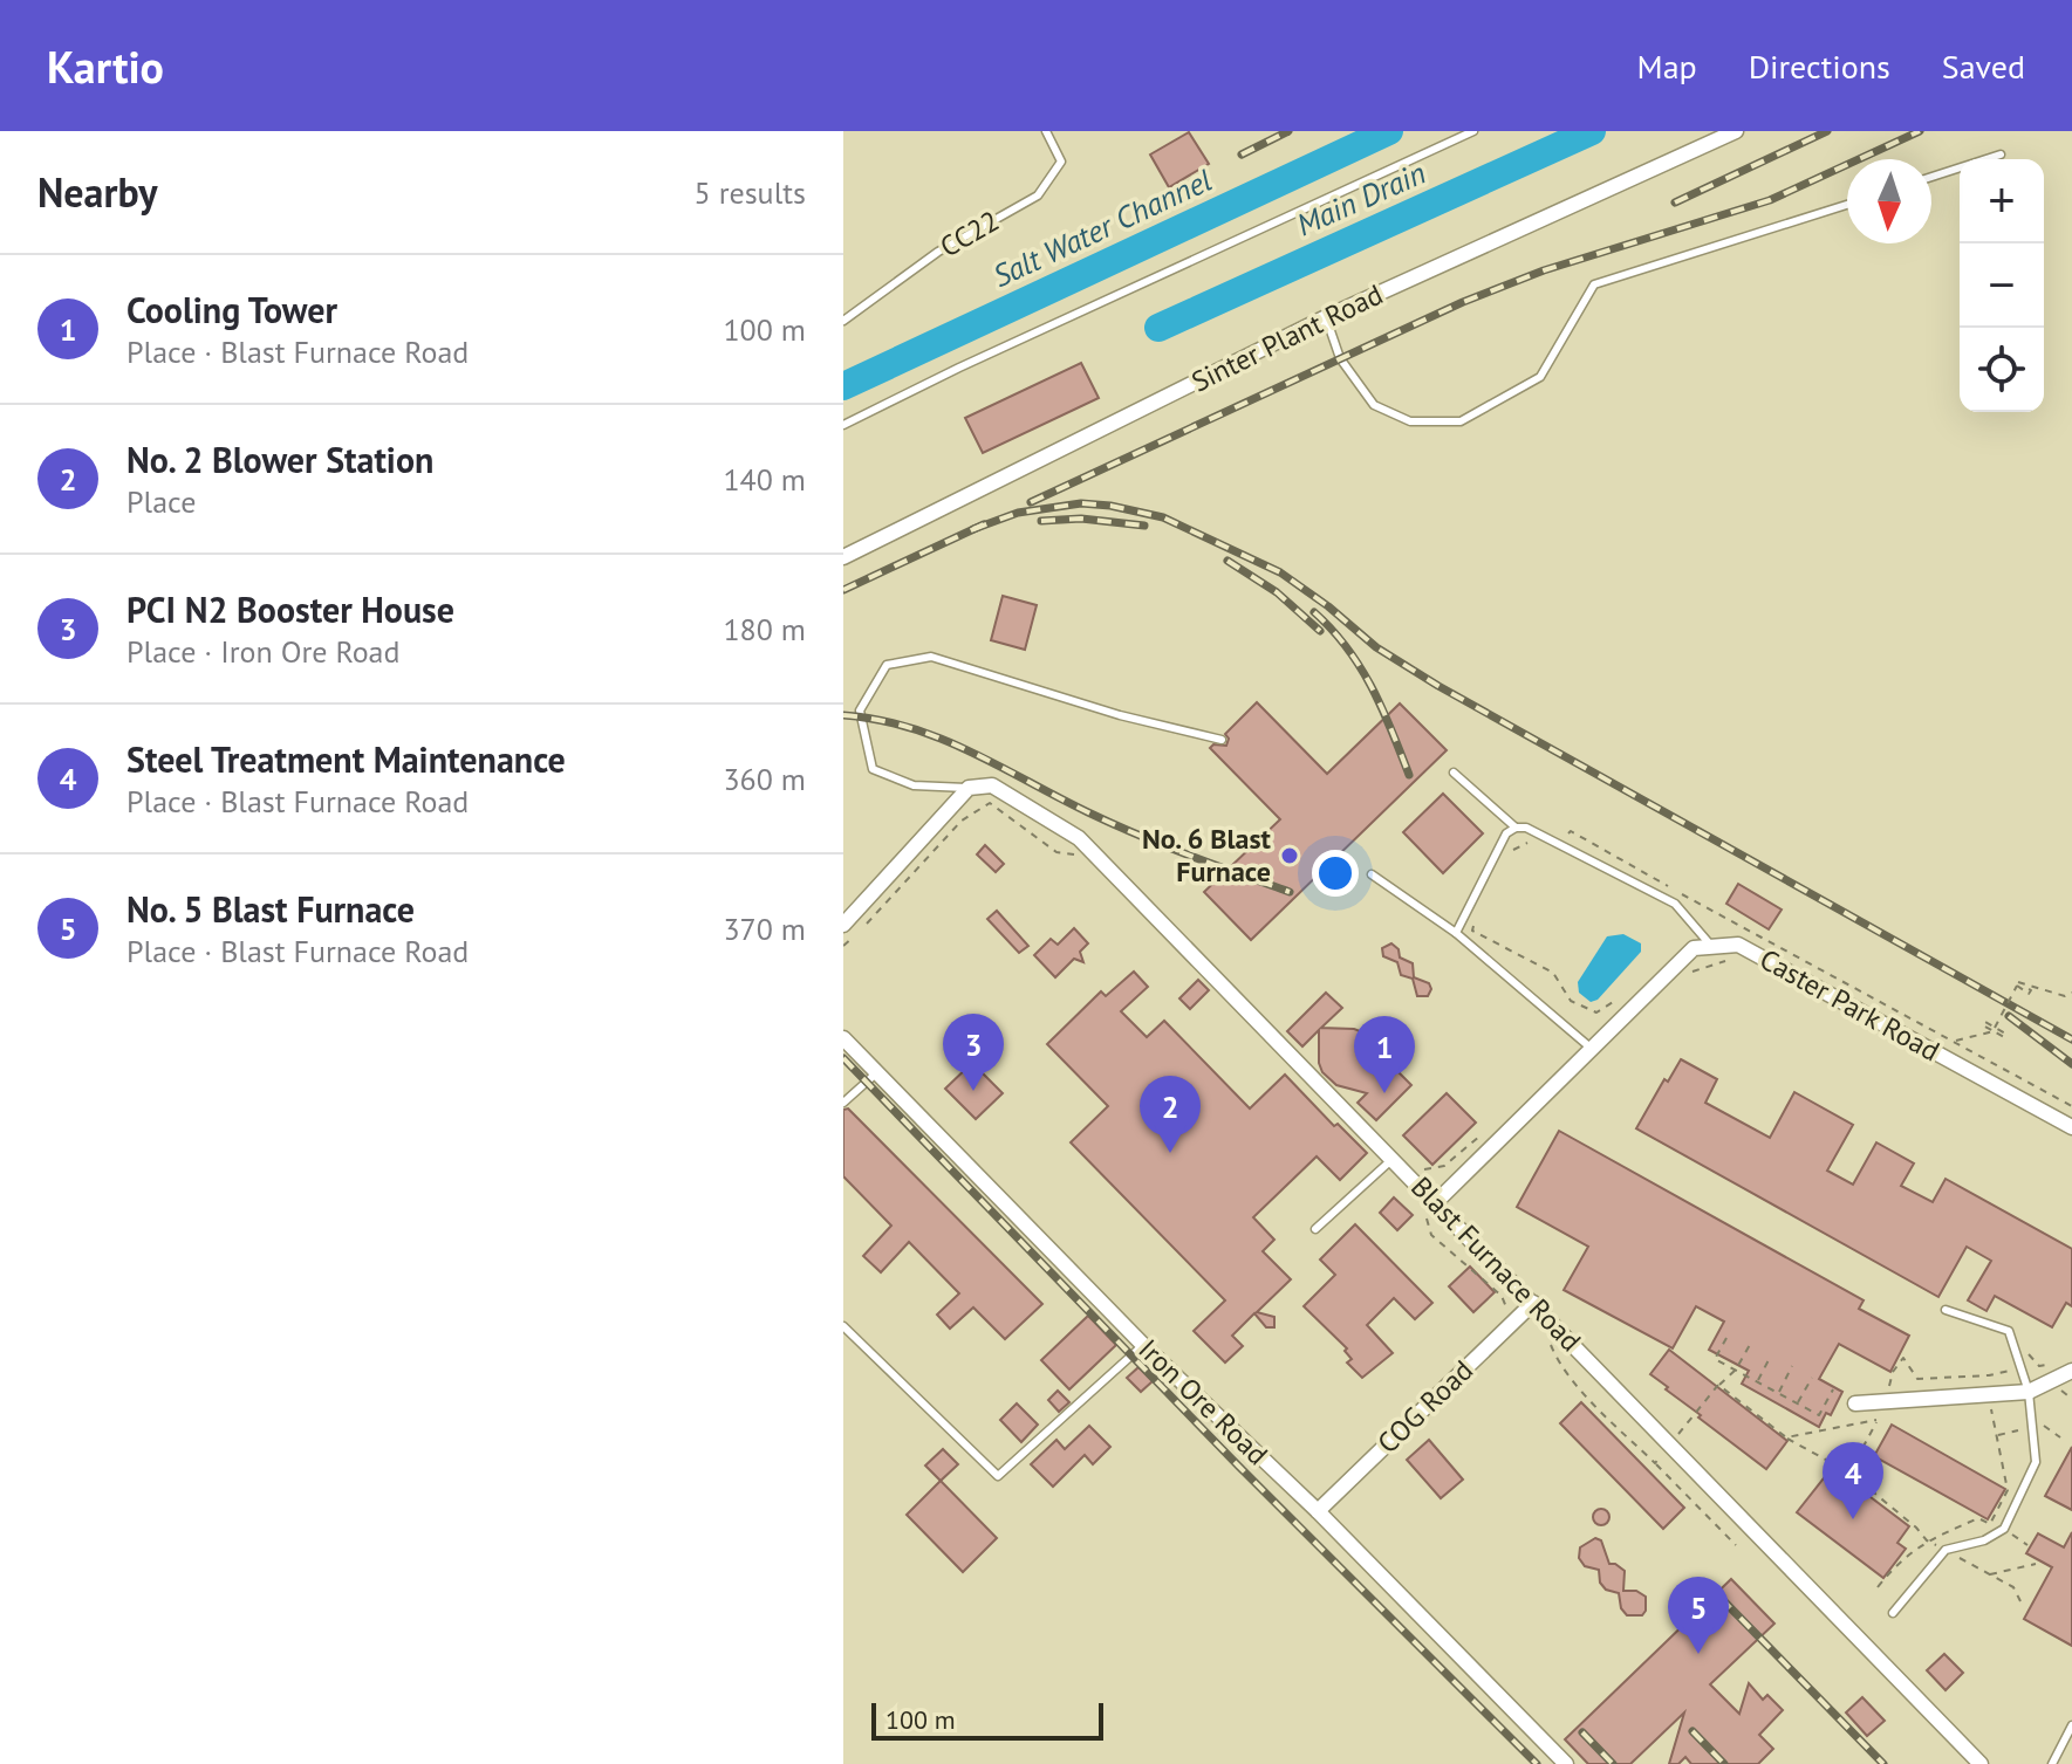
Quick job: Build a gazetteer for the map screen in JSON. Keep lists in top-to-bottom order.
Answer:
{
  "streets": {
    "street": [
      "Sinter Plant Road",
      "Caster Park Road",
      "Blast Furnace Road",
      "Iron Ore Road",
      "COG Road"
    ],
    "lane": ["CC22"]
  },
  "crossings": [
    ["Blast Furnace Road", "COG Road"],
    ["Iron Ore Road", "COG Road"]
  ],
  "water": ["Main Drain", "Salt Water Channel"],
  "places": ["No. 6 Blast Furnace"],
  "scale_bar": "100 m",
  "north": "bottom",
  "page": {
    "header": "Kartio",
    "nav": ["Map", "Directions", "Saved"],
    "heading": ["Nearby", "5 results"],
    "map_buttons": ["+", "−"],
    "list": [
      {
        "mark": "1",
        "name": "Cooling Tower",
        "note": "Place · Blast Furnace Road",
        "value": "100 m"
      },
      {
        "mark": "2",
        "name": "No. 2 Blower Station",
        "note": "Place",
        "value": "140 m"
      },
      {
        "mark": "3",
        "name": "PCI N2 Booster House",
        "note": "Place · Iron Ore Road",
        "value": "180 m"
      },
      {
        "mark": "4",
        "name": "Steel Treatment Maintenance",
        "note": "Place · Blast Furnace Road",
        "value": "360 m"
      },
      {
        "mark": "5",
        "name": "No. 5 Blast Furnace",
        "note": "Place · Blast Furnace Road",
        "value": "370 m"
      }
    ],
    "pins": [
      "3",
      "1",
      "2",
      "4",
      "5"
    ],
    "scale": "100 m"
  }
}
